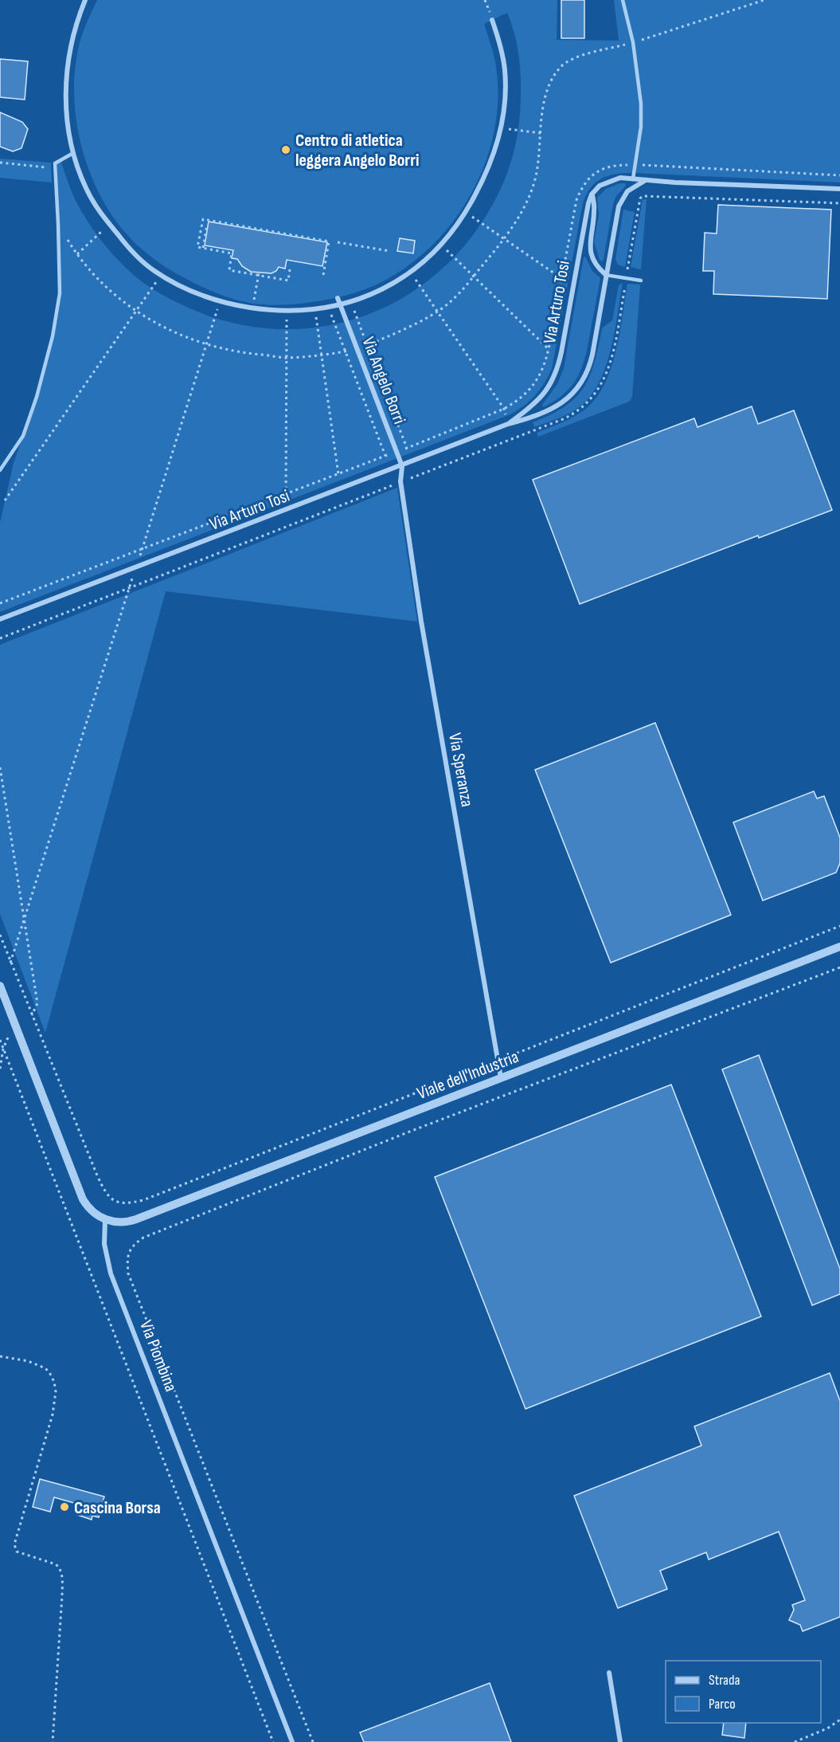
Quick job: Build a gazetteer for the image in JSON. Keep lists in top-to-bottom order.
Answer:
{
  "streets": {
    "street": [
      "Via Arturo Tosi",
      "Via Angelo Borri",
      "Via Speranza",
      "Viale dell'Industria",
      "Via Piombina"
    ]
  },
  "crossings": [
    ["Via Arturo Tosi", "Via Angelo Borri"],
    ["Via Arturo Tosi", "Via Speranza"],
    ["Via Angelo Borri", "Via Speranza"],
    ["Via Speranza", "Viale dell'Industria"],
    ["Viale dell'Industria", "Via Piombina"]
  ],
  "places": ["Centro di atletica leggera Angelo Borri", "Cascina Borsa"],
  "legend": ["Strada", "Parco"]
}
